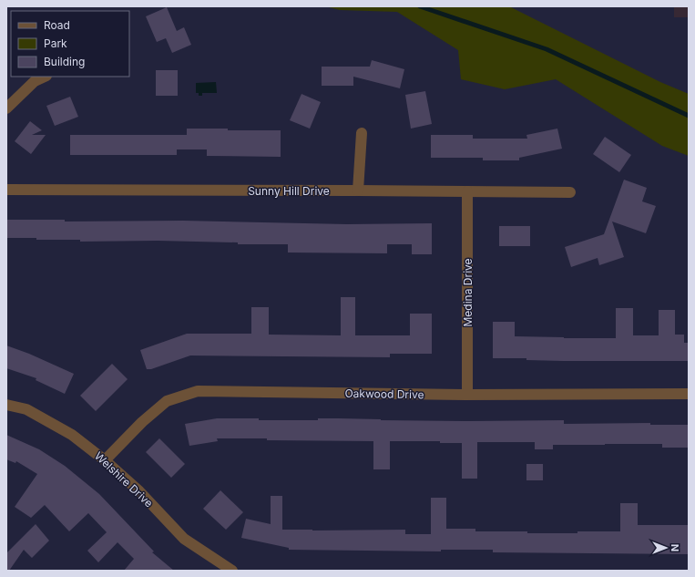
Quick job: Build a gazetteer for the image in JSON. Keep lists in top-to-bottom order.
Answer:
{
  "streets": {
    "street": [
      "Sunny Hill Drive",
      "Medina Drive",
      "Oakwood Drive",
      "Welshire Drive"
    ]
  },
  "crossings": [
    ["Sunny Hill Drive", "Medina Drive"],
    ["Medina Drive", "Oakwood Drive"],
    ["Oakwood Drive", "Welshire Drive"]
  ],
  "legend": ["Road", "Park", "Building"],
  "north": "right"
}
